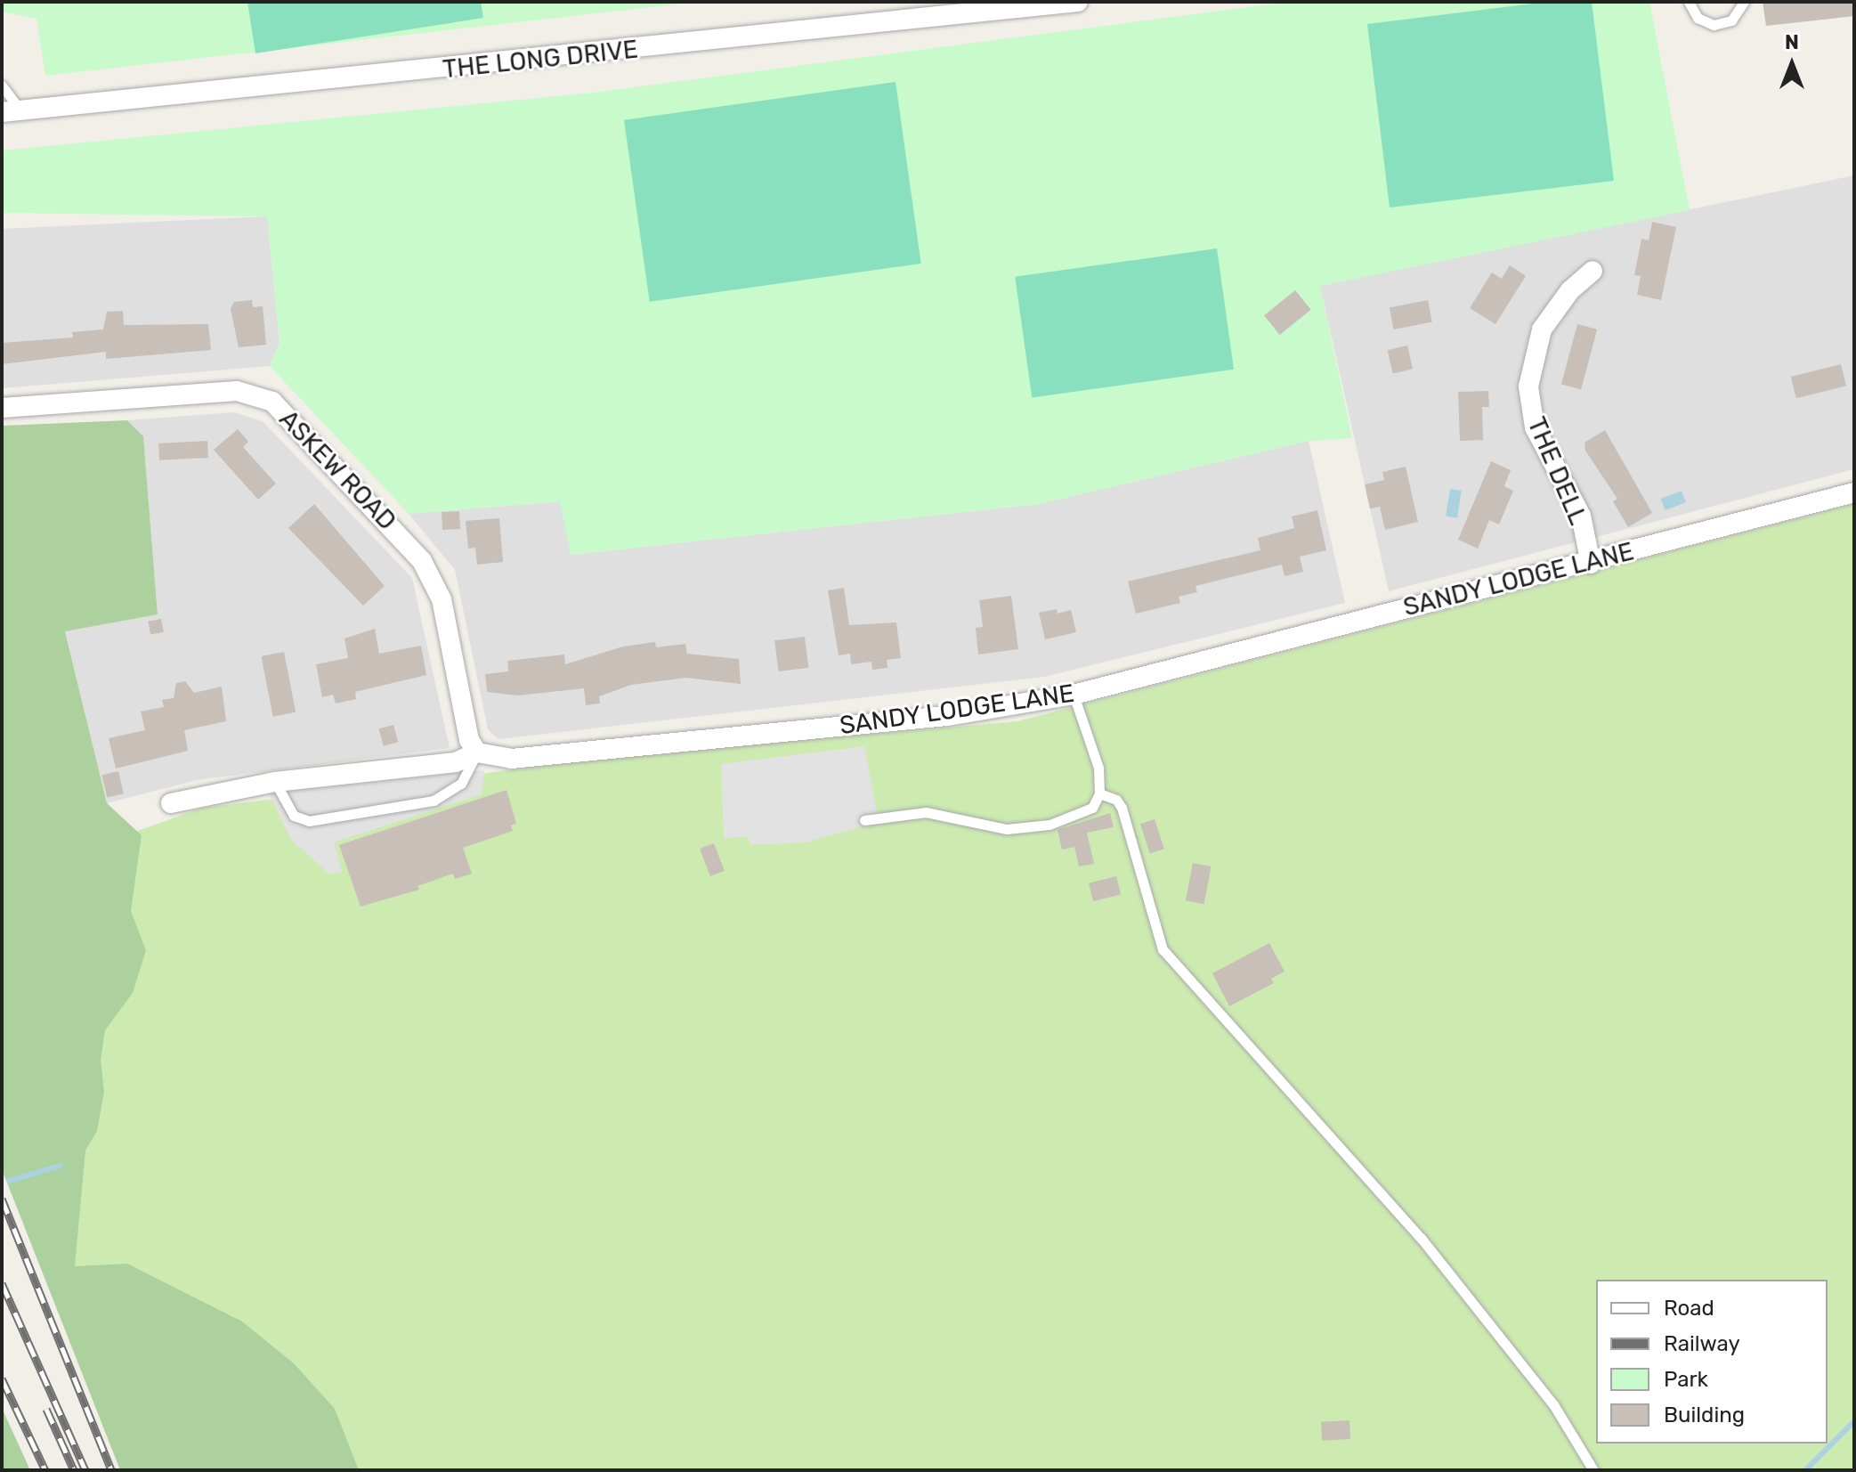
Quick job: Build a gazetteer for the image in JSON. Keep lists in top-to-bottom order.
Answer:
{
  "streets": {
    "street": [
      "THE LONG DRIVE",
      "ASKEW ROAD",
      "THE DELL",
      "SANDY LODGE LANE"
    ]
  },
  "crossings": [
    ["ASKEW ROAD", "SANDY LODGE LANE"],
    ["THE DELL", "SANDY LODGE LANE"]
  ],
  "legend": [
    "Road",
    "Railway",
    "Park",
    "Building"
  ],
  "north": "top"
}
